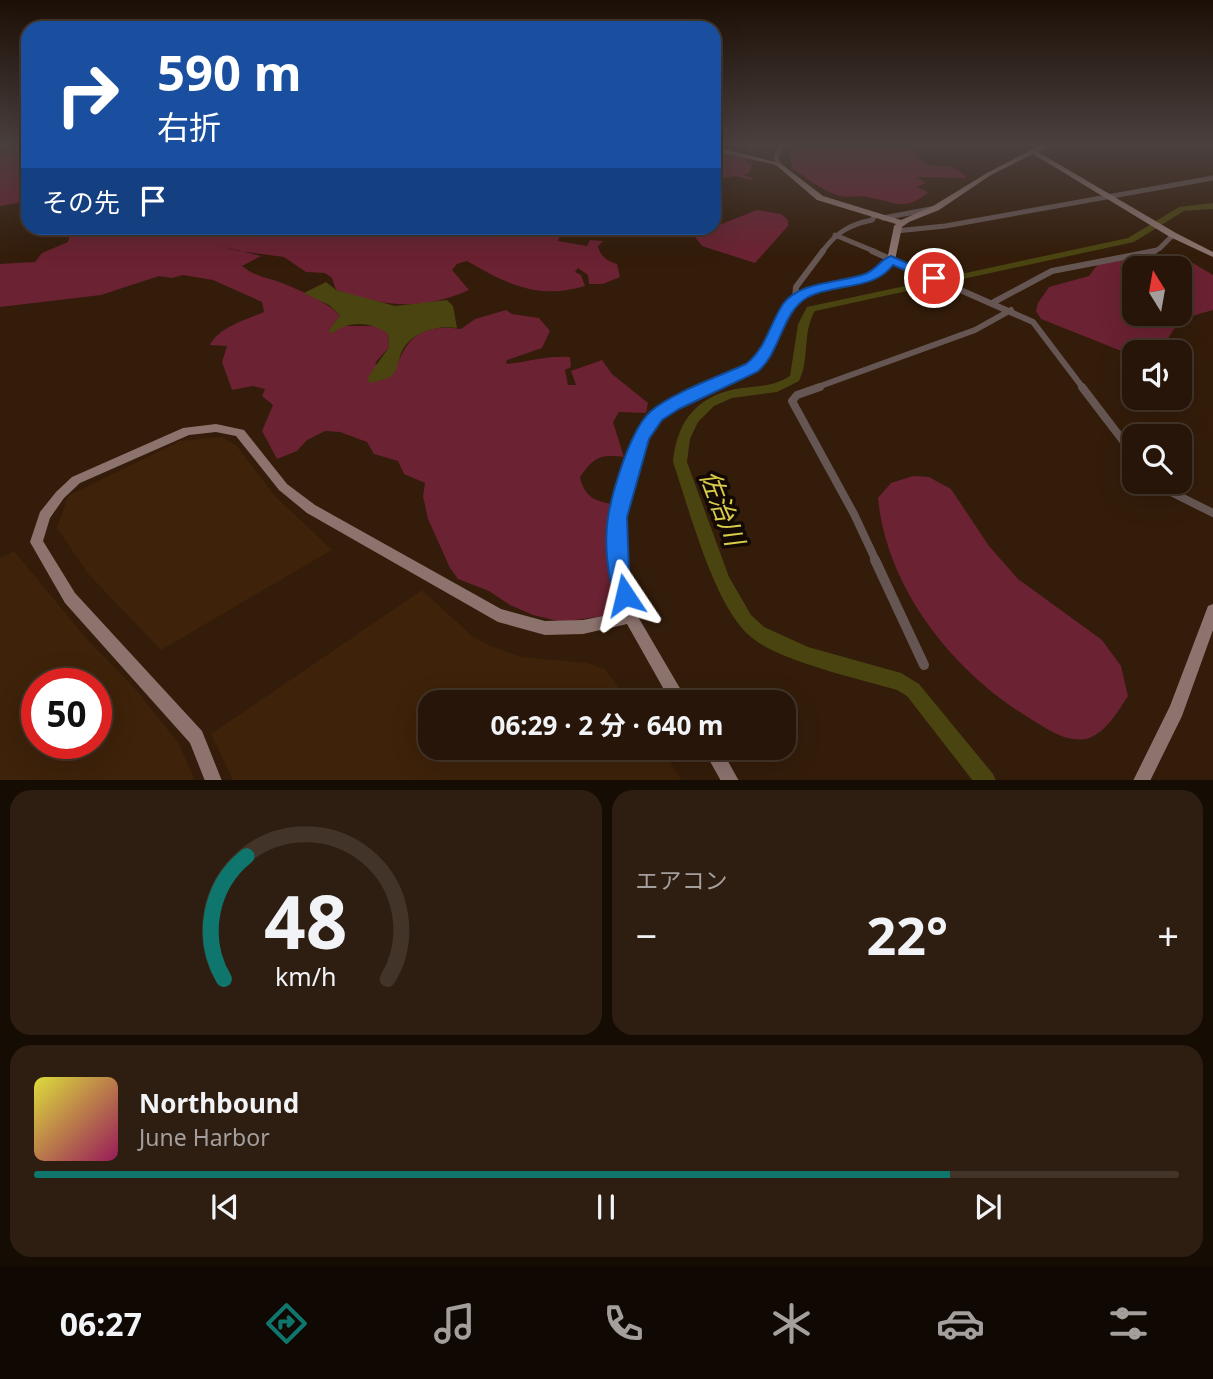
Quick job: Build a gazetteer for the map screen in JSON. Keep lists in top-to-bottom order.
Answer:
{
  "water": ["佐治川"],
  "north": "top",
  "page": {
    "turn": ["590 m", "右折"],
    "then": "その先",
    "limit": "50",
    "trip": "06:29 · 2 分 · 640 m",
    "tile": "エアコン",
    "heat": ["−", "22°", "+"],
    "song": ["Northbound", "June Harbor"],
    "tabs": "06:27",
    "gauge": ["48", "km/h"]
  }
}
